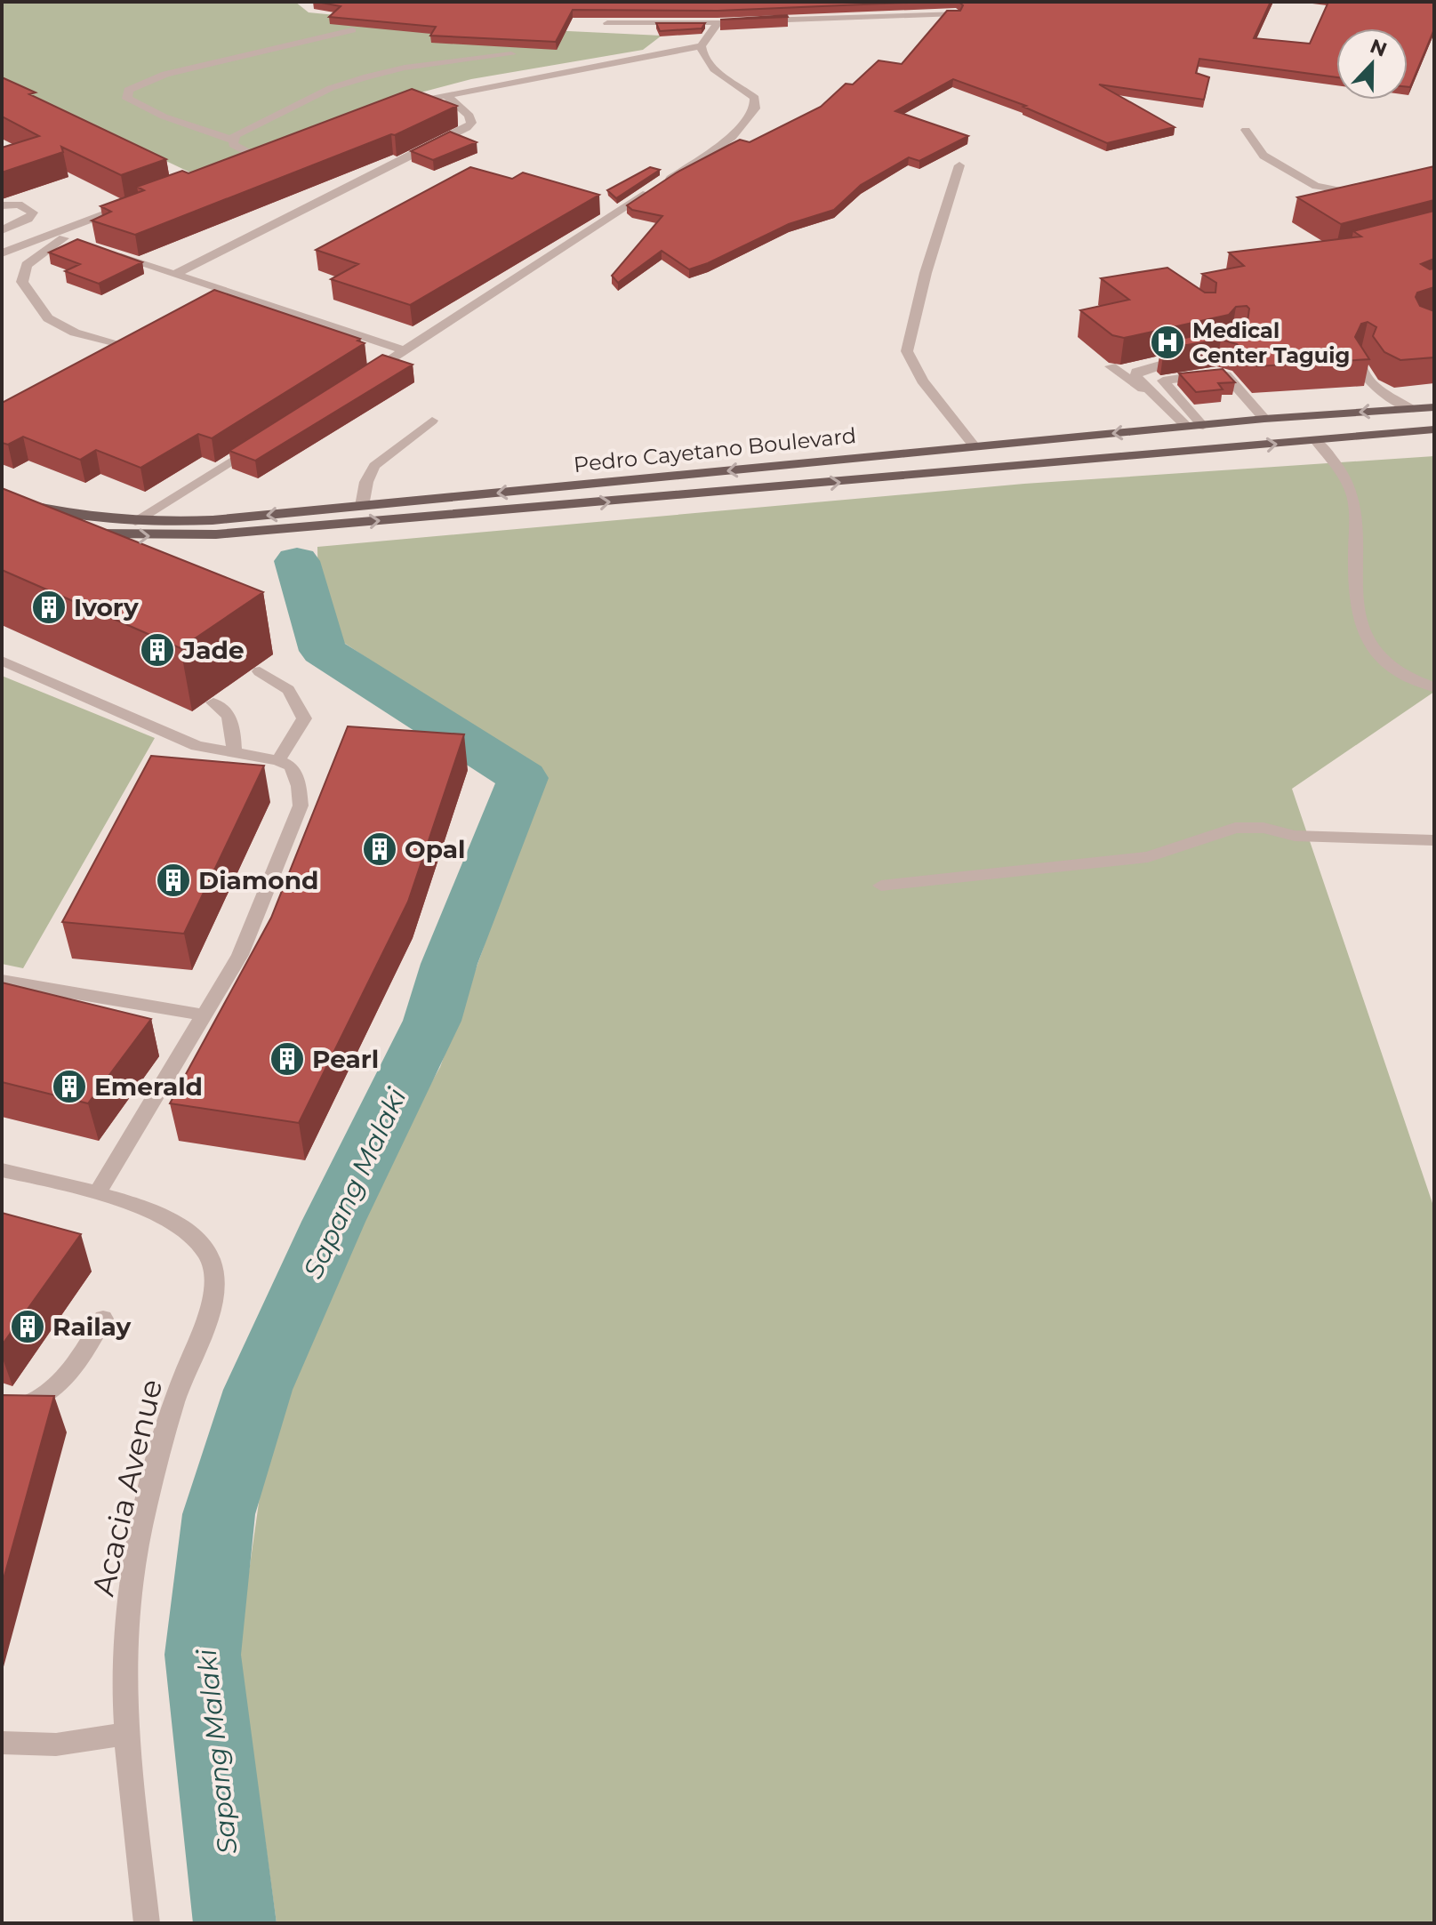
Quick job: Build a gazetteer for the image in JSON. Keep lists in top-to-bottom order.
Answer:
{
  "streets": {
    "main road": ["Pedro Cayetano Boulevard"],
    "street": ["Acacia Avenue"]
  },
  "water": ["Sapang Malaki"],
  "places": {
    "hospital": ["Medical Center Taguig"],
    "building": [
      "Ivory",
      "Jade",
      "Opal",
      "Diamond",
      "Pearl",
      "Emerald",
      "Railay"
    ]
  },
  "north": "top"
}
